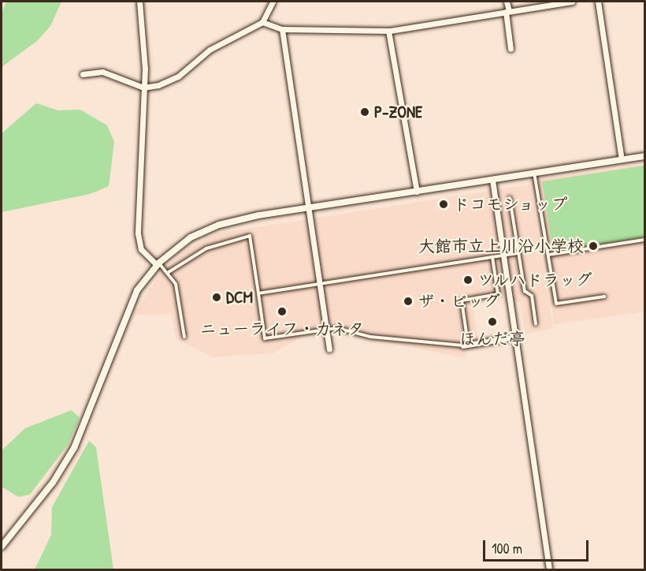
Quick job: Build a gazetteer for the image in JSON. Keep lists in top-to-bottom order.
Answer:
{
  "places": [
    "P-ZONE",
    "ドコモショップ",
    "大館市立上川沿小学校",
    "ツルハドラッグ",
    "DCM",
    "ザ・ビッグ",
    "ニューライフ・カネタ",
    "ほんだ亭"
  ],
  "scale_bar": "100 m"
}
